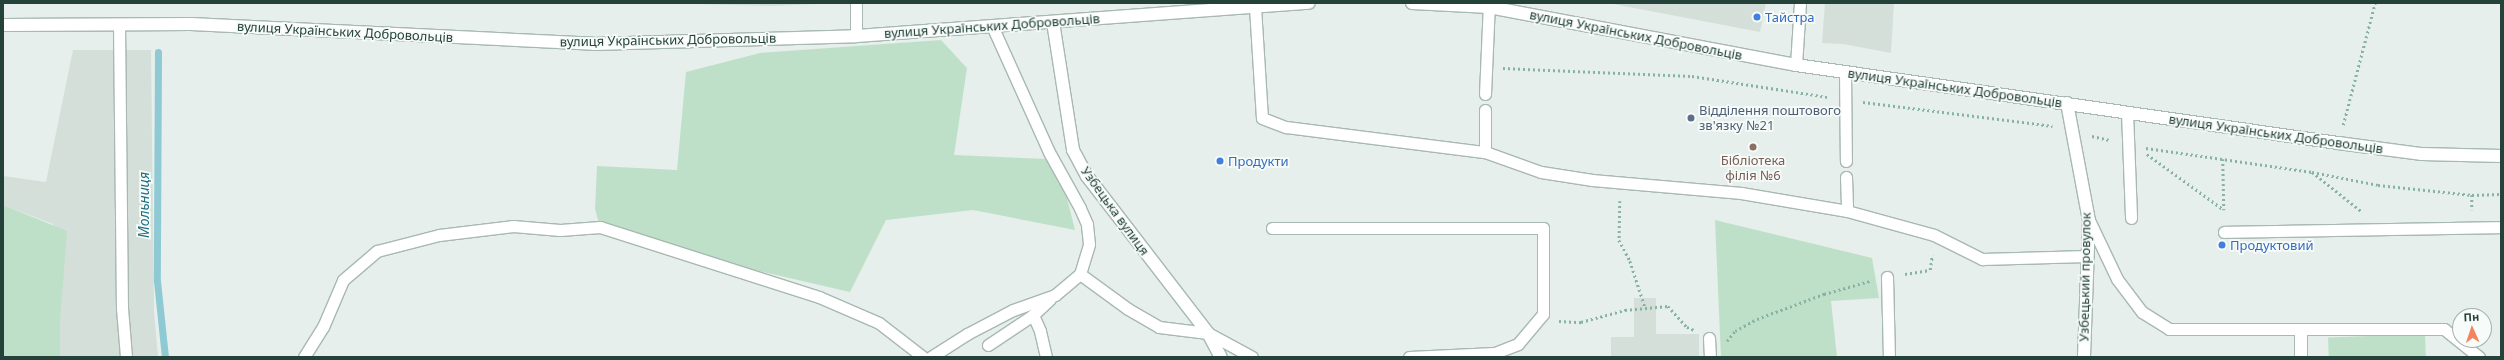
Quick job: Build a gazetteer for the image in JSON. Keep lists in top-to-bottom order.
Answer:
{
  "streets": {
    "street": ["вулиця Українських Добровольців", "Узбецька вулиця", "Узбецький провулок"]
  },
  "crossings": [
    ["вулиця Українських Добровольців", "Узбецька вулиця"],
    ["вулиця Українських Добровольців", "Узбецький провулок"]
  ],
  "water": ["Мольниця"],
  "places": [
    "Тайстра",
    "Відділення поштового зв'язку №21",
    "Бібліотека філія №6",
    "Продукти",
    "Продуктовий"
  ],
  "north": "top"
}
